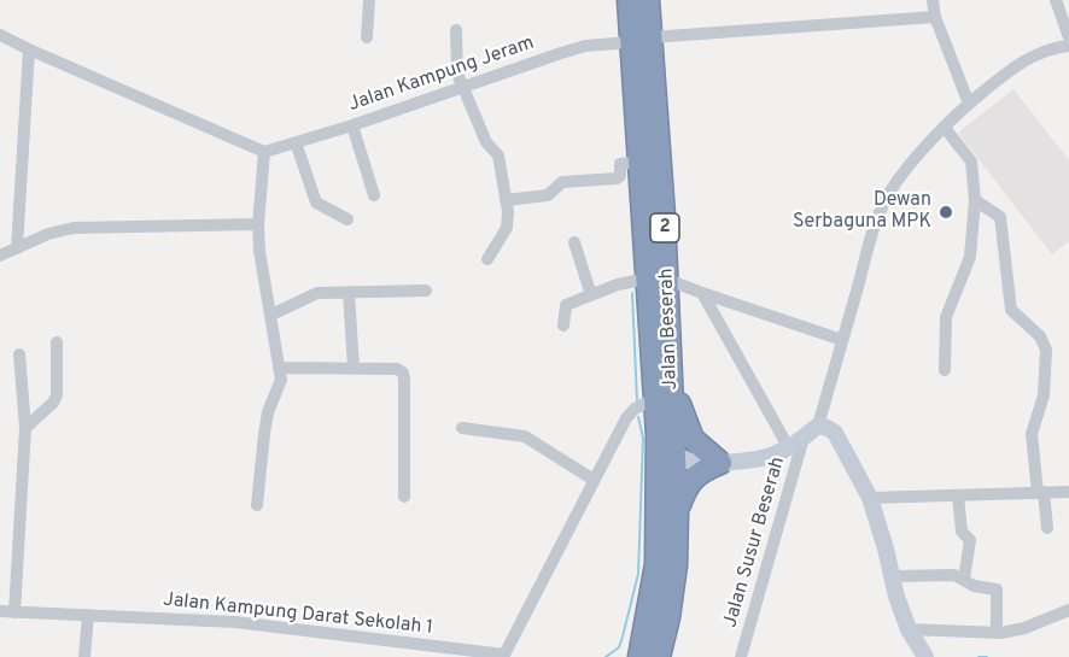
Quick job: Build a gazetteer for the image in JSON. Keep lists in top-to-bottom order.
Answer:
{
  "streets": {
    "highway": ["2", "Jalan Beserah"],
    "street": ["Jalan Kampung Jeram", "Jalan Susur Beserah", "Jalan Kampung Darat Sekolah 1"]
  },
  "crossings": [
    ["Jalan Kampung Jeram", "Jalan Beserah"]
  ],
  "places": ["Dewan Serbaguna MPK"]
}
